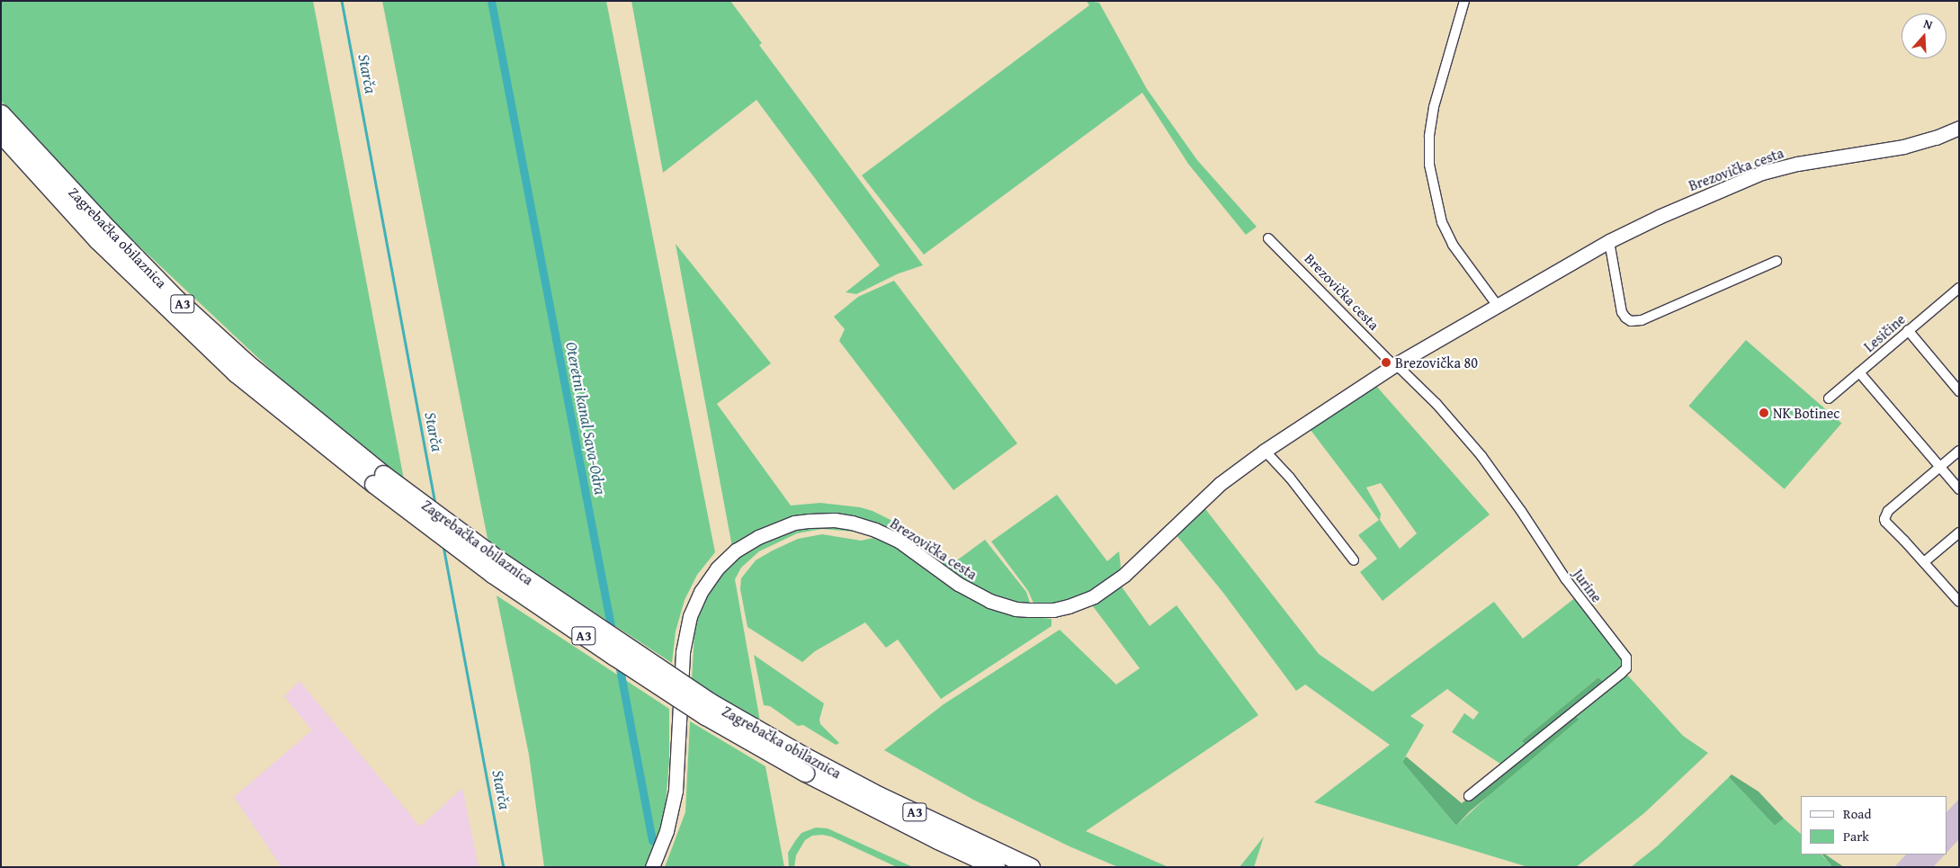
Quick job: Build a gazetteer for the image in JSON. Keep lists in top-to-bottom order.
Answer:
{
  "streets": {
    "highway": ["Zagrebačka obilaznica", "A3"],
    "main road": ["Brezovička cesta"],
    "street": ["Lesičine", "Jurine"]
  },
  "crossings": [
    ["Brezovička cesta", "Jurine"]
  ],
  "water": ["Starča", "Oteretni kanal Sava-Odra"],
  "places": ["Brezovička 80", "NK Botinec"],
  "legend": ["Road", "Park"],
  "north": "top"
}
